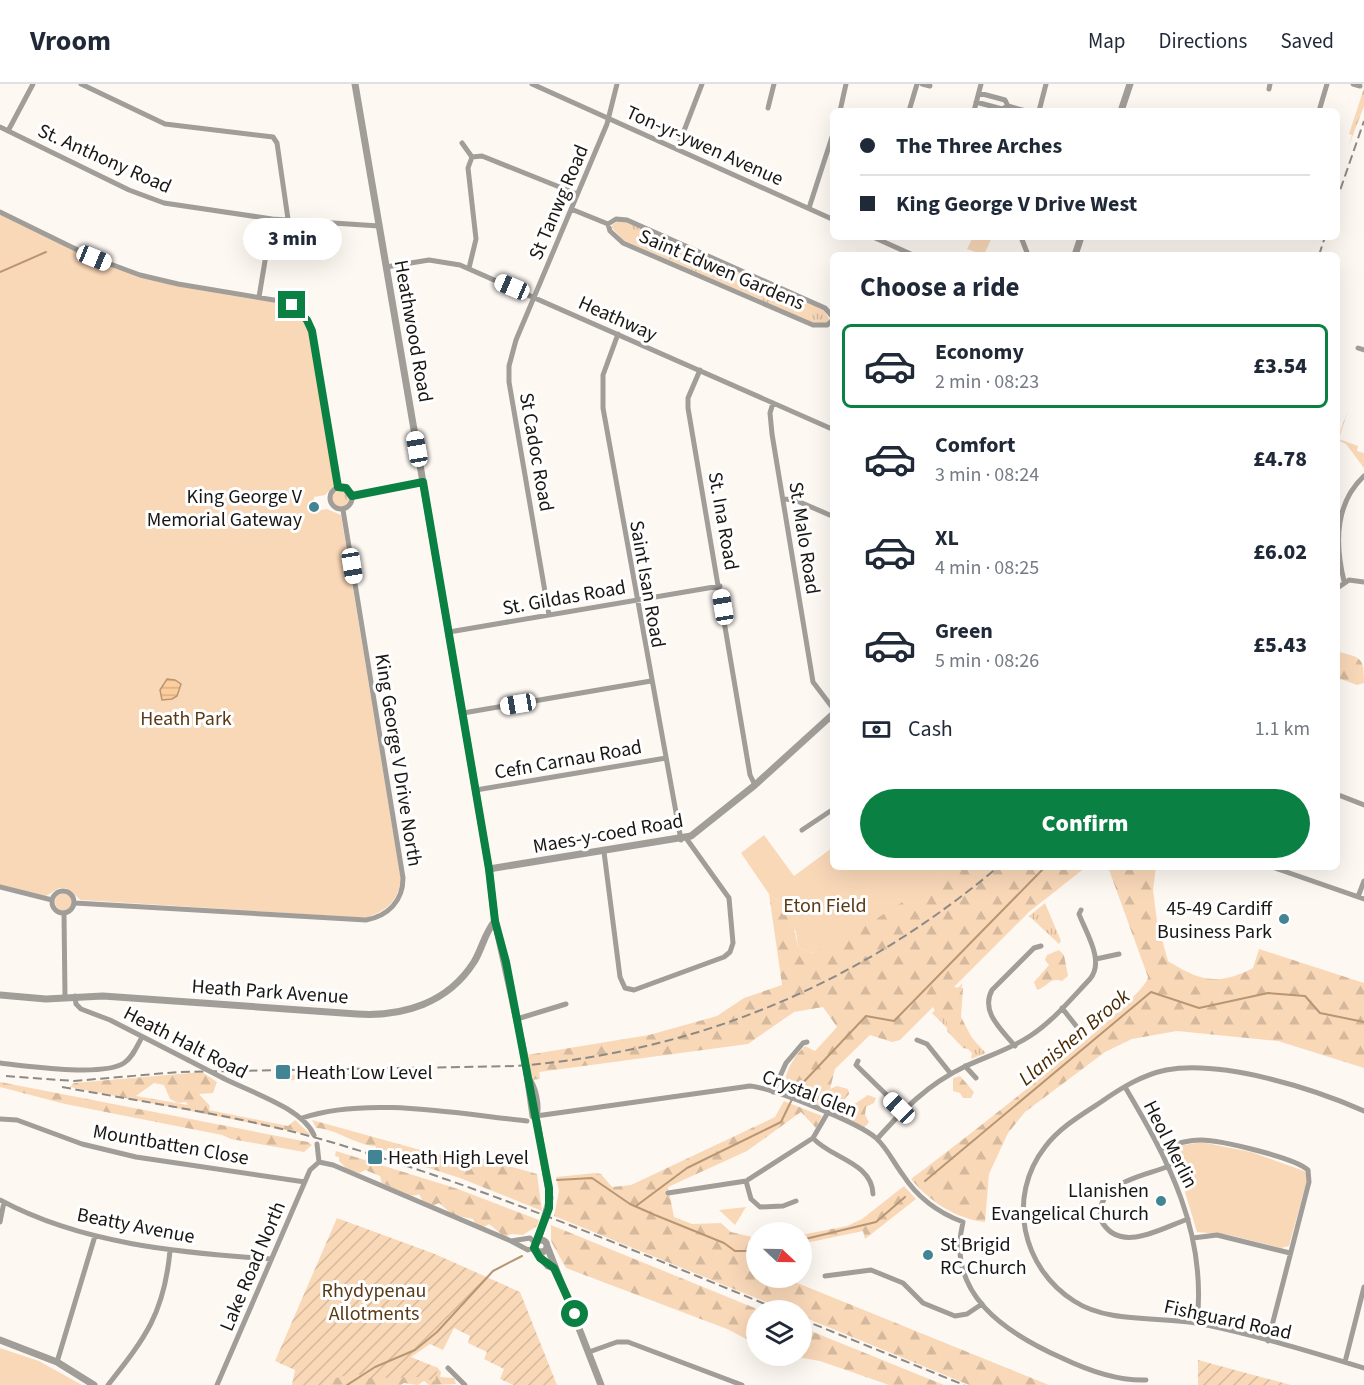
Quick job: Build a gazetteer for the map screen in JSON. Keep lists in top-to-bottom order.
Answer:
{
  "streets": {
    "street": [
      "Ton-yr-ywen Avenue",
      "St. Anthony Road",
      "St Tanwg Road",
      "Saint Edwen Gardens",
      "Heathway",
      "Heathwood Road",
      "St Cadoc Road",
      "St. Ina Road",
      "St. Malo Road",
      "Saint Isan Road",
      "St. Gildas Road",
      "Cefn Carnau Road",
      "King George V Drive North",
      "Maes-y-coed Road",
      "Heath Park Avenue",
      "Heath Halt Road",
      "Crystal Glen",
      "Mountbatten Close",
      "Heol Merlin",
      "Beatty Avenue",
      "Lake Road North",
      "Fishguard Road"
    ]
  },
  "crossings": [
    ["Ton-yr-ywen Avenue", "St Tanwg Road"],
    ["St. Anthony Road", "Heathwood Road"],
    ["St Tanwg Road", "Saint Edwen Gardens"],
    ["St Tanwg Road", "Heathway"],
    ["St Tanwg Road", "St Cadoc Road"],
    ["Heathway", "Heathwood Road"],
    ["Heathway", "St Cadoc Road"],
    ["Heathway", "St. Ina Road"],
    ["Heathway", "St. Malo Road"],
    ["Heathway", "Saint Isan Road"],
    ["Heathwood Road", "St. Gildas Road"],
    ["Heathwood Road", "Cefn Carnau Road"],
    ["Heathwood Road", "Maes-y-coed Road"],
    ["Heathwood Road", "Heath Park Avenue"],
    ["Heathwood Road", "Crystal Glen"],
    ["St Cadoc Road", "St. Gildas Road"],
    ["St. Ina Road", "St. Gildas Road"],
    ["St. Ina Road", "Maes-y-coed Road"],
    ["Saint Isan Road", "St. Gildas Road"],
    ["Saint Isan Road", "Cefn Carnau Road"],
    ["Saint Isan Road", "Maes-y-coed Road"],
    ["Heath Park Avenue", "Heath Halt Road"],
    ["Mountbatten Close", "Lake Road North"],
    ["Heol Merlin", "Fishguard Road"],
    ["Beatty Avenue", "Lake Road North"]
  ],
  "water": ["Llanishen Brook"],
  "parks": ["Heath Park", "Eton Field", "Rhydypenau Allotments"],
  "places": {
    "other": [
      "King George V Memorial Gateway",
      "45-49 Cardiff Business Park",
      "Llanishen Evangelical Church",
      "St Brigid RC Church"
    ],
    "transit": ["Heath Low Level", "Heath High Level"]
  },
  "north": "right",
  "page": {
    "header": "Vroom",
    "nav": ["Map", "Directions", "Saved"],
    "banner": ["The Three Arches", "King George V Drive West"],
    "bubble": "3 min",
    "heading": "Choose a ride",
    "list": [
      {
        "name": "Economy",
        "note": "2 min · 08:23",
        "value": "£3.54"
      },
      {
        "name": "Comfort",
        "note": "3 min · 08:24",
        "value": "£4.78"
      },
      {
        "name": "XL",
        "note": "4 min · 08:25",
        "value": "£6.02"
      },
      {
        "name": "Green",
        "note": "5 min · 08:26",
        "value": "£5.43"
      }
    ],
    "pay": ["Cash", "1.1 km"],
    "buttons": "Confirm"
  }
}
